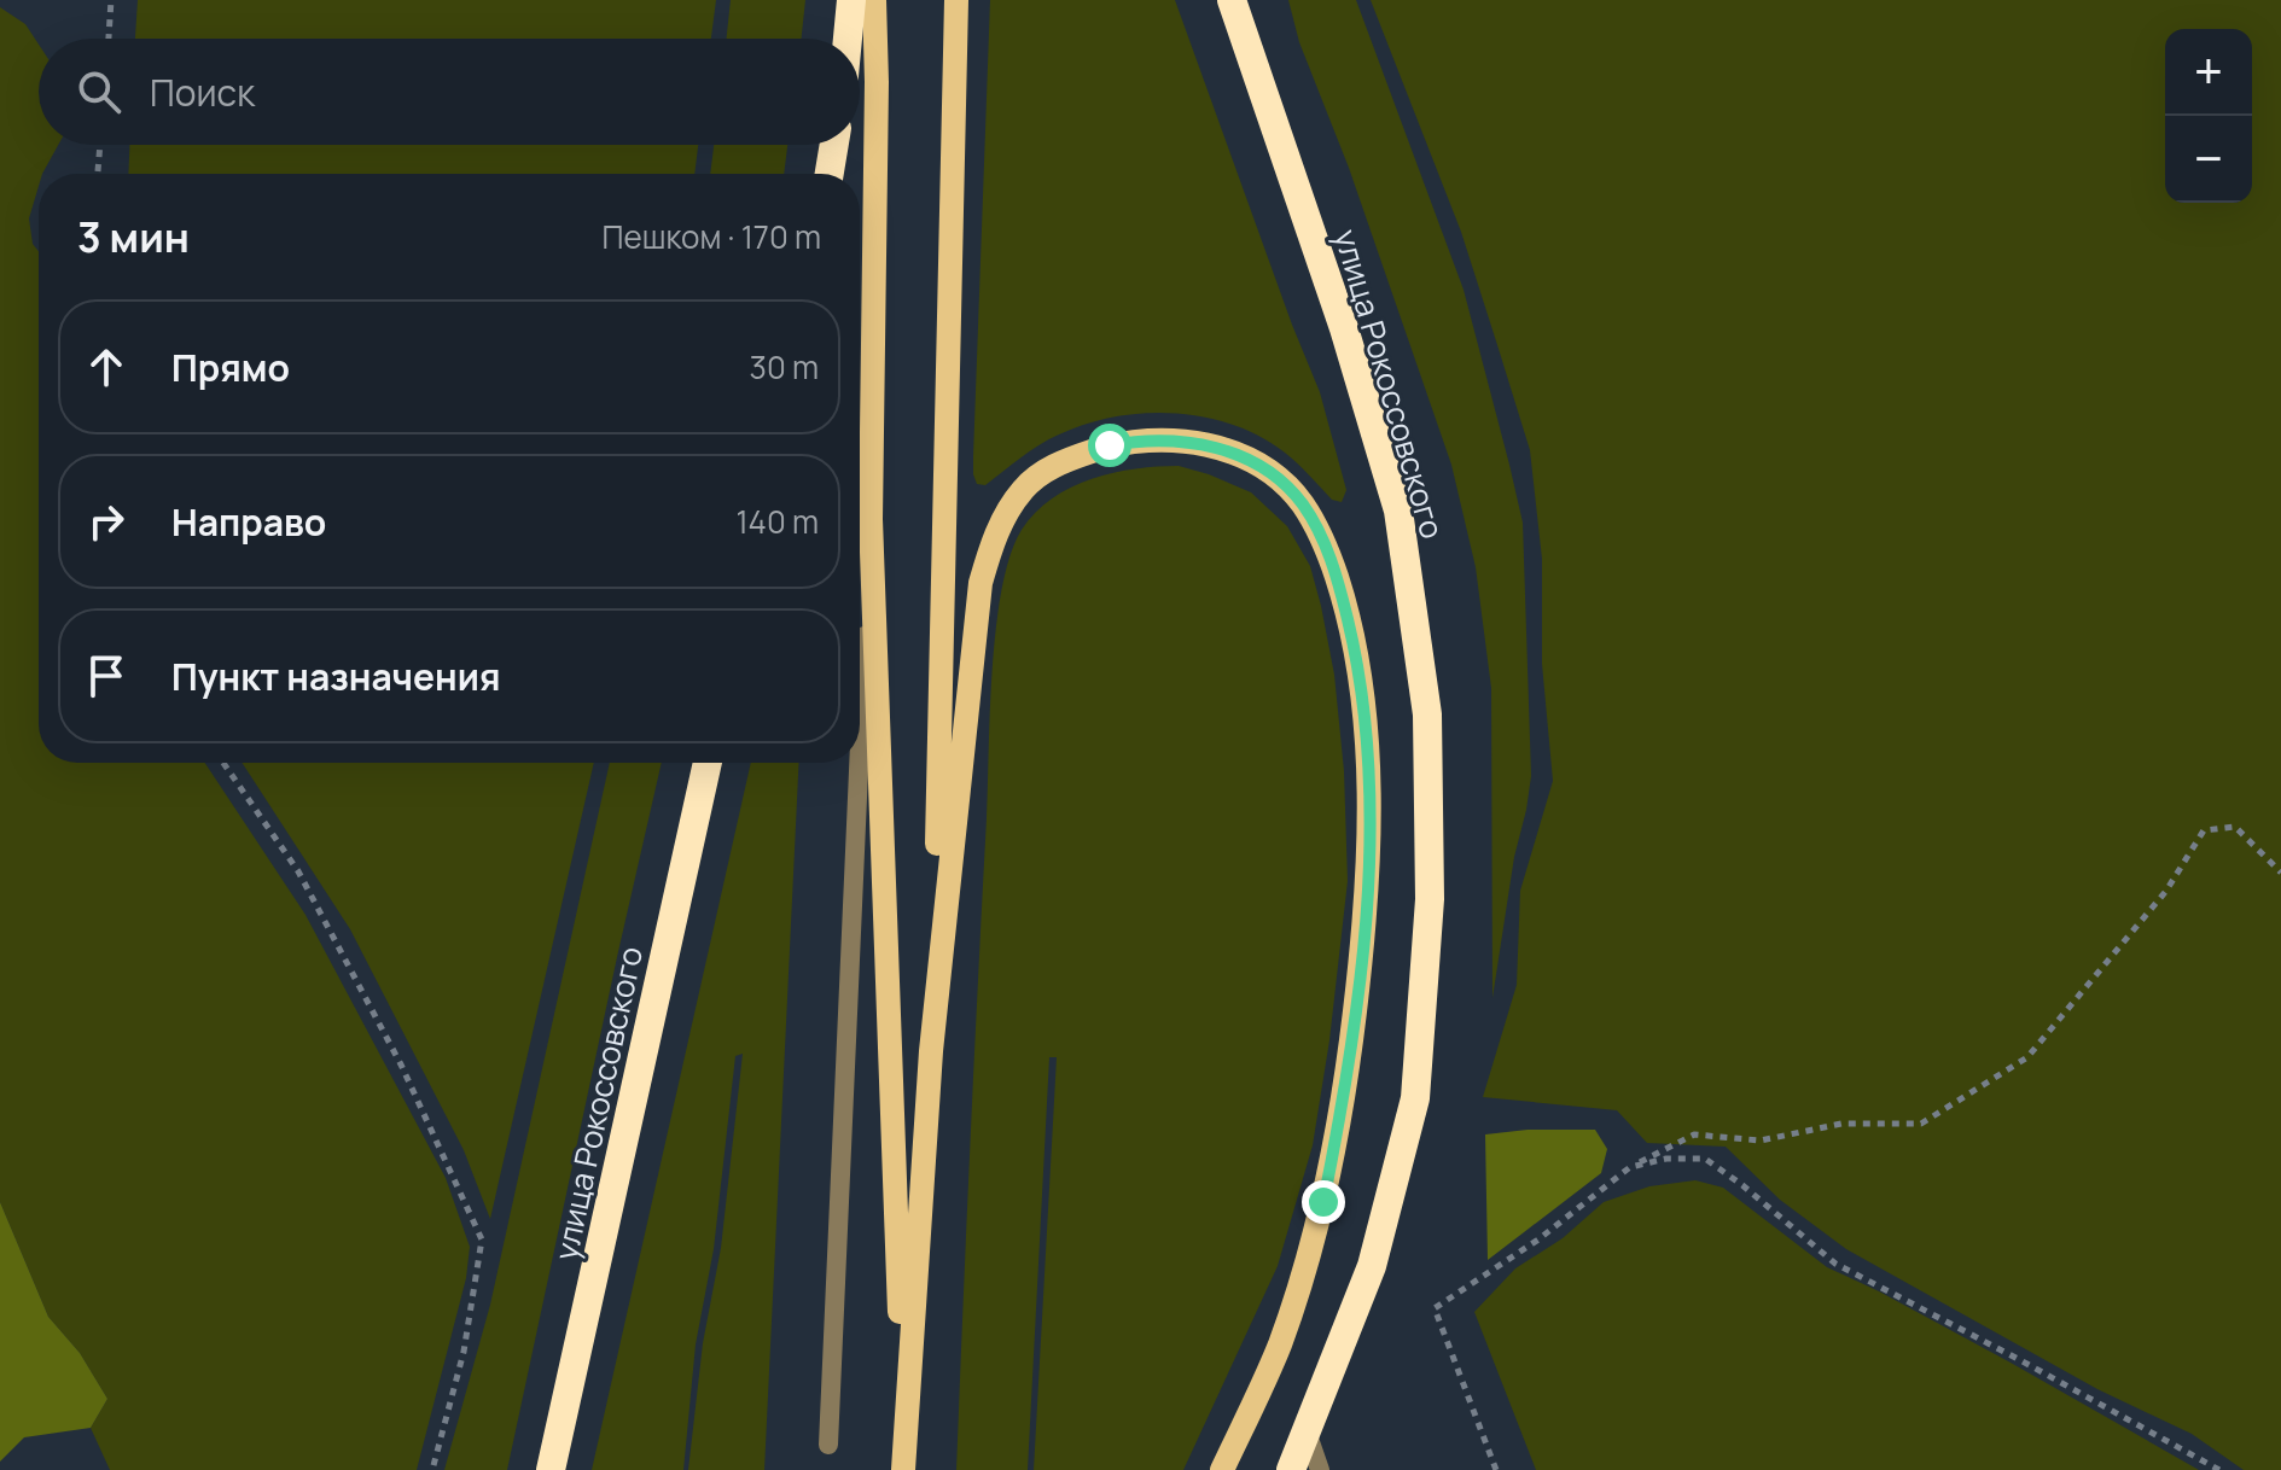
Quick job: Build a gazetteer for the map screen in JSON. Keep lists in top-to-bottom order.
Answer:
{
  "streets": {
    "highway": ["улица Рокоссовского"]
  },
  "page": {
    "map_buttons": ["+", "−"],
    "search": "Поиск",
    "heading": ["3 мин", "Пешком · 170 m"],
    "list": [
      ["Прямо", "30 m"],
      ["Направо", "140 m"],
      "Пункт назначения"
    ]
  }
}
